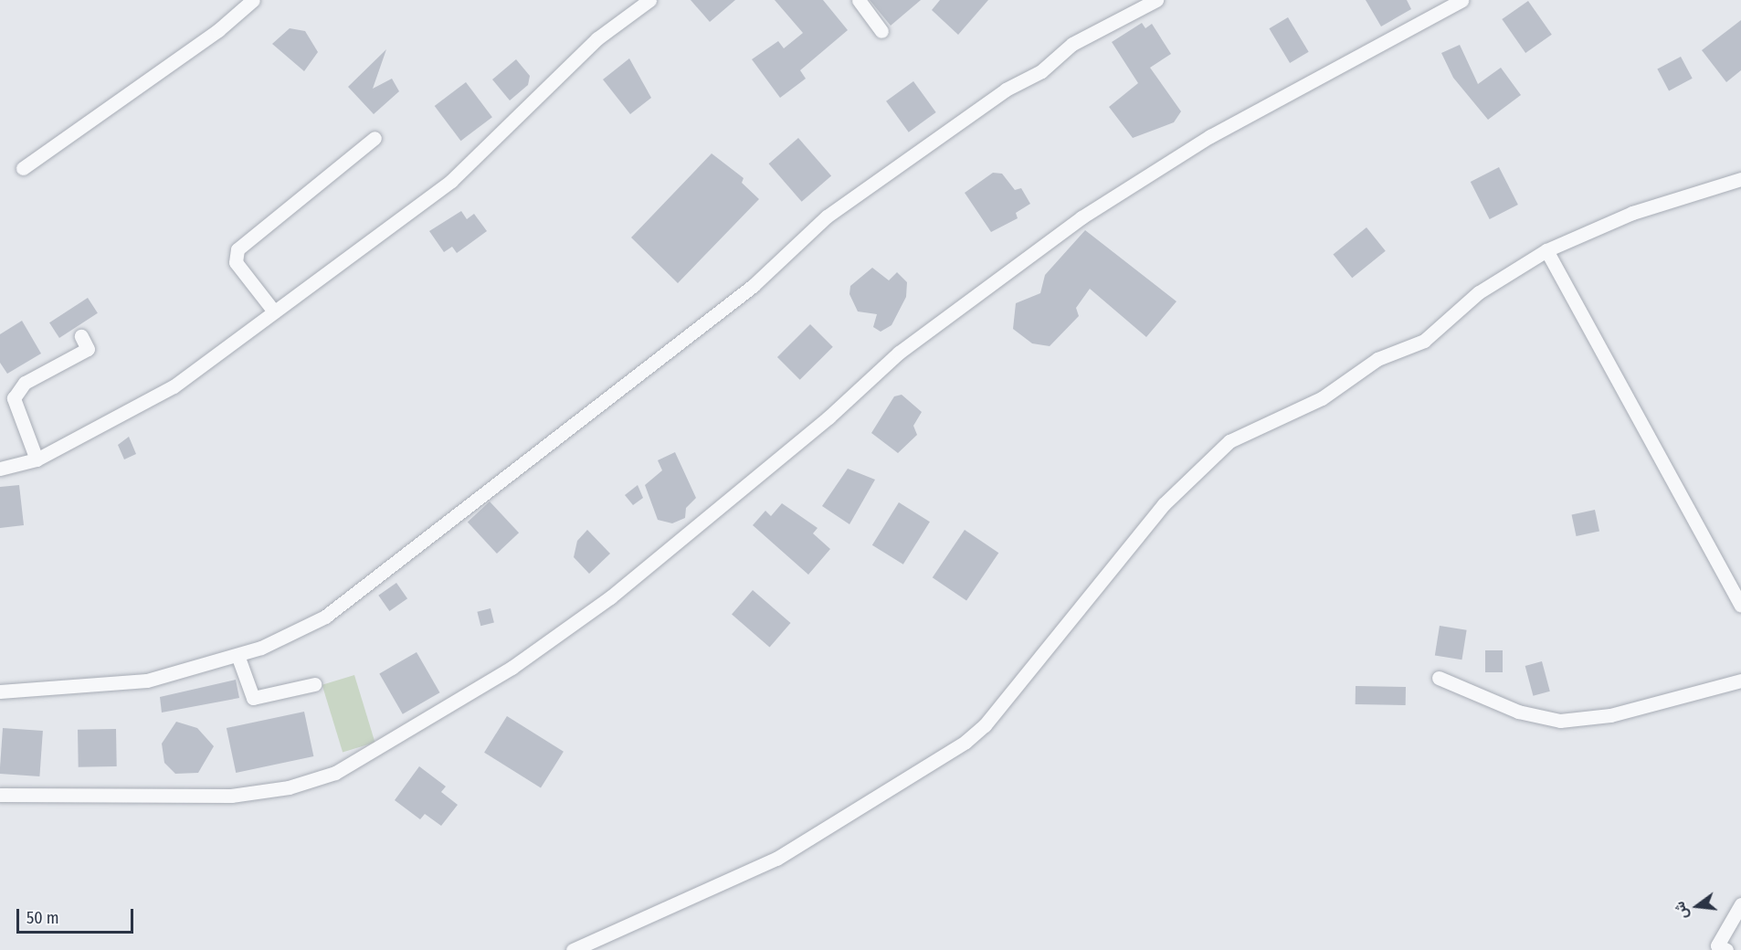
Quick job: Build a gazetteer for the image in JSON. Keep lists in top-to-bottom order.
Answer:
{
  "scale_bar": "50 m",
  "north": "left"
}
